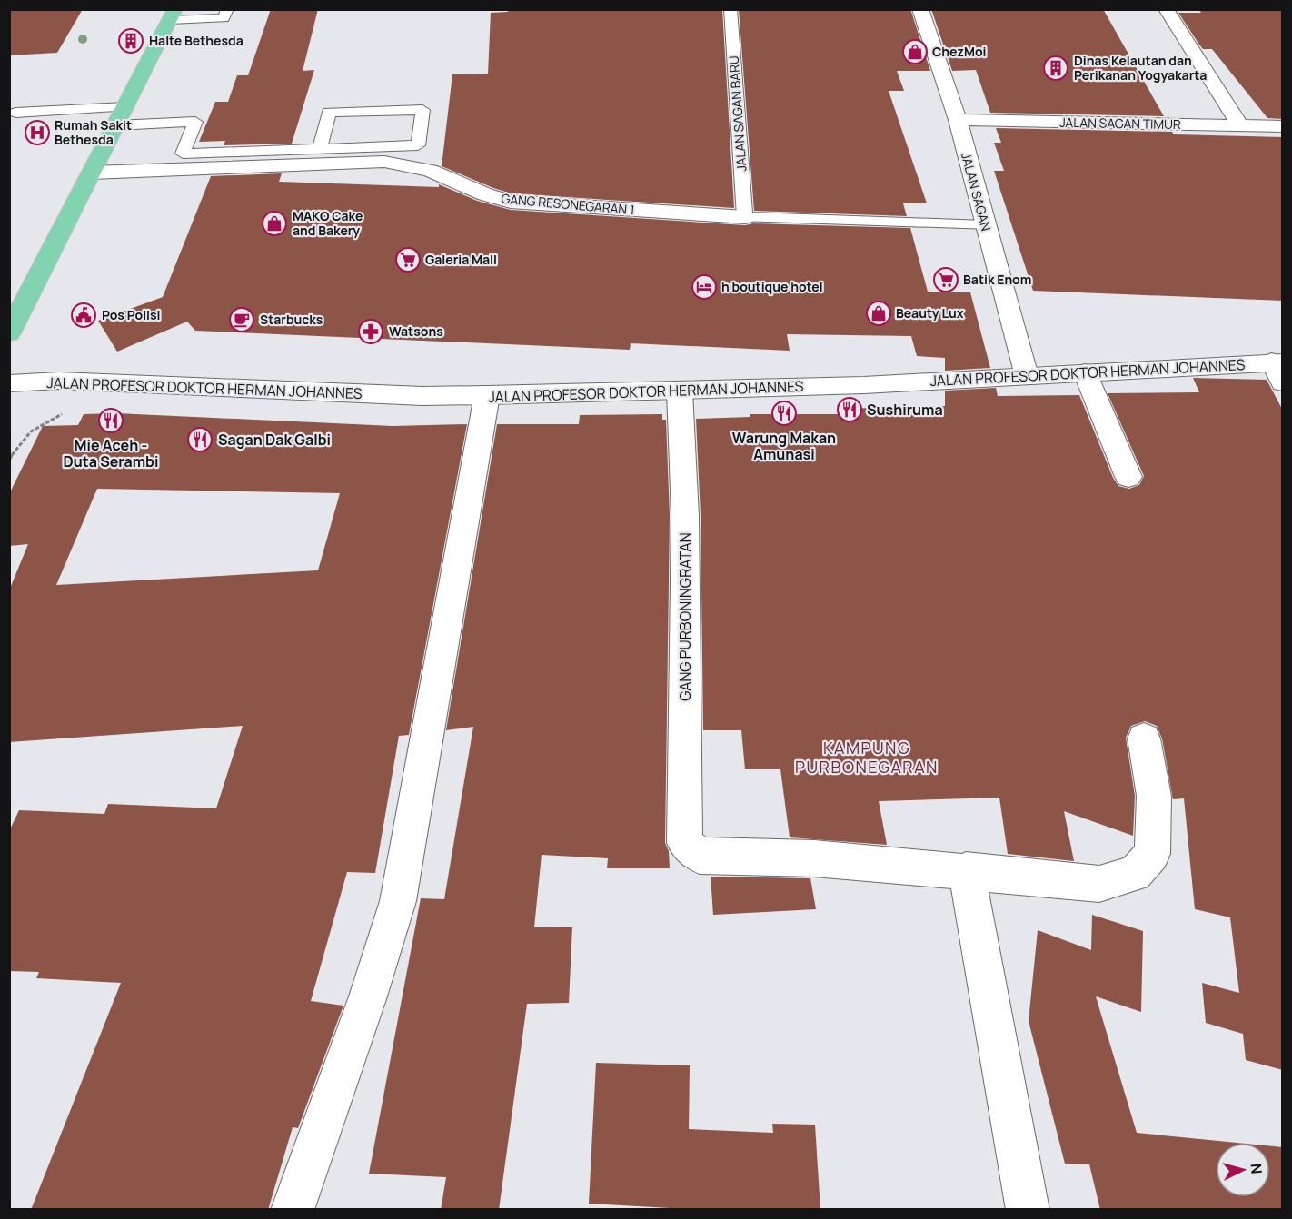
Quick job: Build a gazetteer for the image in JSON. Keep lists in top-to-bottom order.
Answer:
{
  "streets": {
    "street": [
      "JALAN SAGAN TIMUR",
      "JALAN SAGAN",
      "GANG RESONEGARAN 1",
      "JALAN PROFESOR DOKTOR HERMAN JOHANNES",
      "GANG PURBONINGRATAN"
    ],
    "lane": ["JALAN SAGAN BARU"]
  },
  "crossings": [
    ["JALAN SAGAN BARU", "GANG RESONEGARAN 1"],
    ["JALAN SAGAN TIMUR", "JALAN SAGAN"],
    ["JALAN SAGAN", "GANG RESONEGARAN 1"],
    ["JALAN SAGAN", "JALAN PROFESOR DOKTOR HERMAN JOHANNES"],
    ["JALAN PROFESOR DOKTOR HERMAN JOHANNES", "GANG PURBONINGRATAN"]
  ],
  "districts": ["KAMPUNG PURBONEGARAN"],
  "places": {
    "building": ["Halte Bethesda", "Dinas Kelautan dan Perikanan Yogyakarta"],
    "shop": ["ChezMoi", "MAKO Cake and Bakery", "Beauty Lux"],
    "hospital": ["Rumah Sakit Bethesda"],
    "supermarket": ["Galeria Mall", "Batik Enom"],
    "hotel": ["h boutique hotel"],
    "public building": ["Pos Polisi"],
    "cafe": ["Starbucks"],
    "pharmacy": ["Watsons"],
    "restaurant": [
      "Sushiruma",
      "Warung Makan Amunasi",
      "Mie Aceh - Duta Serambi",
      "Sagan Dak Galbi"
    ]
  },
  "north": "right"
}
